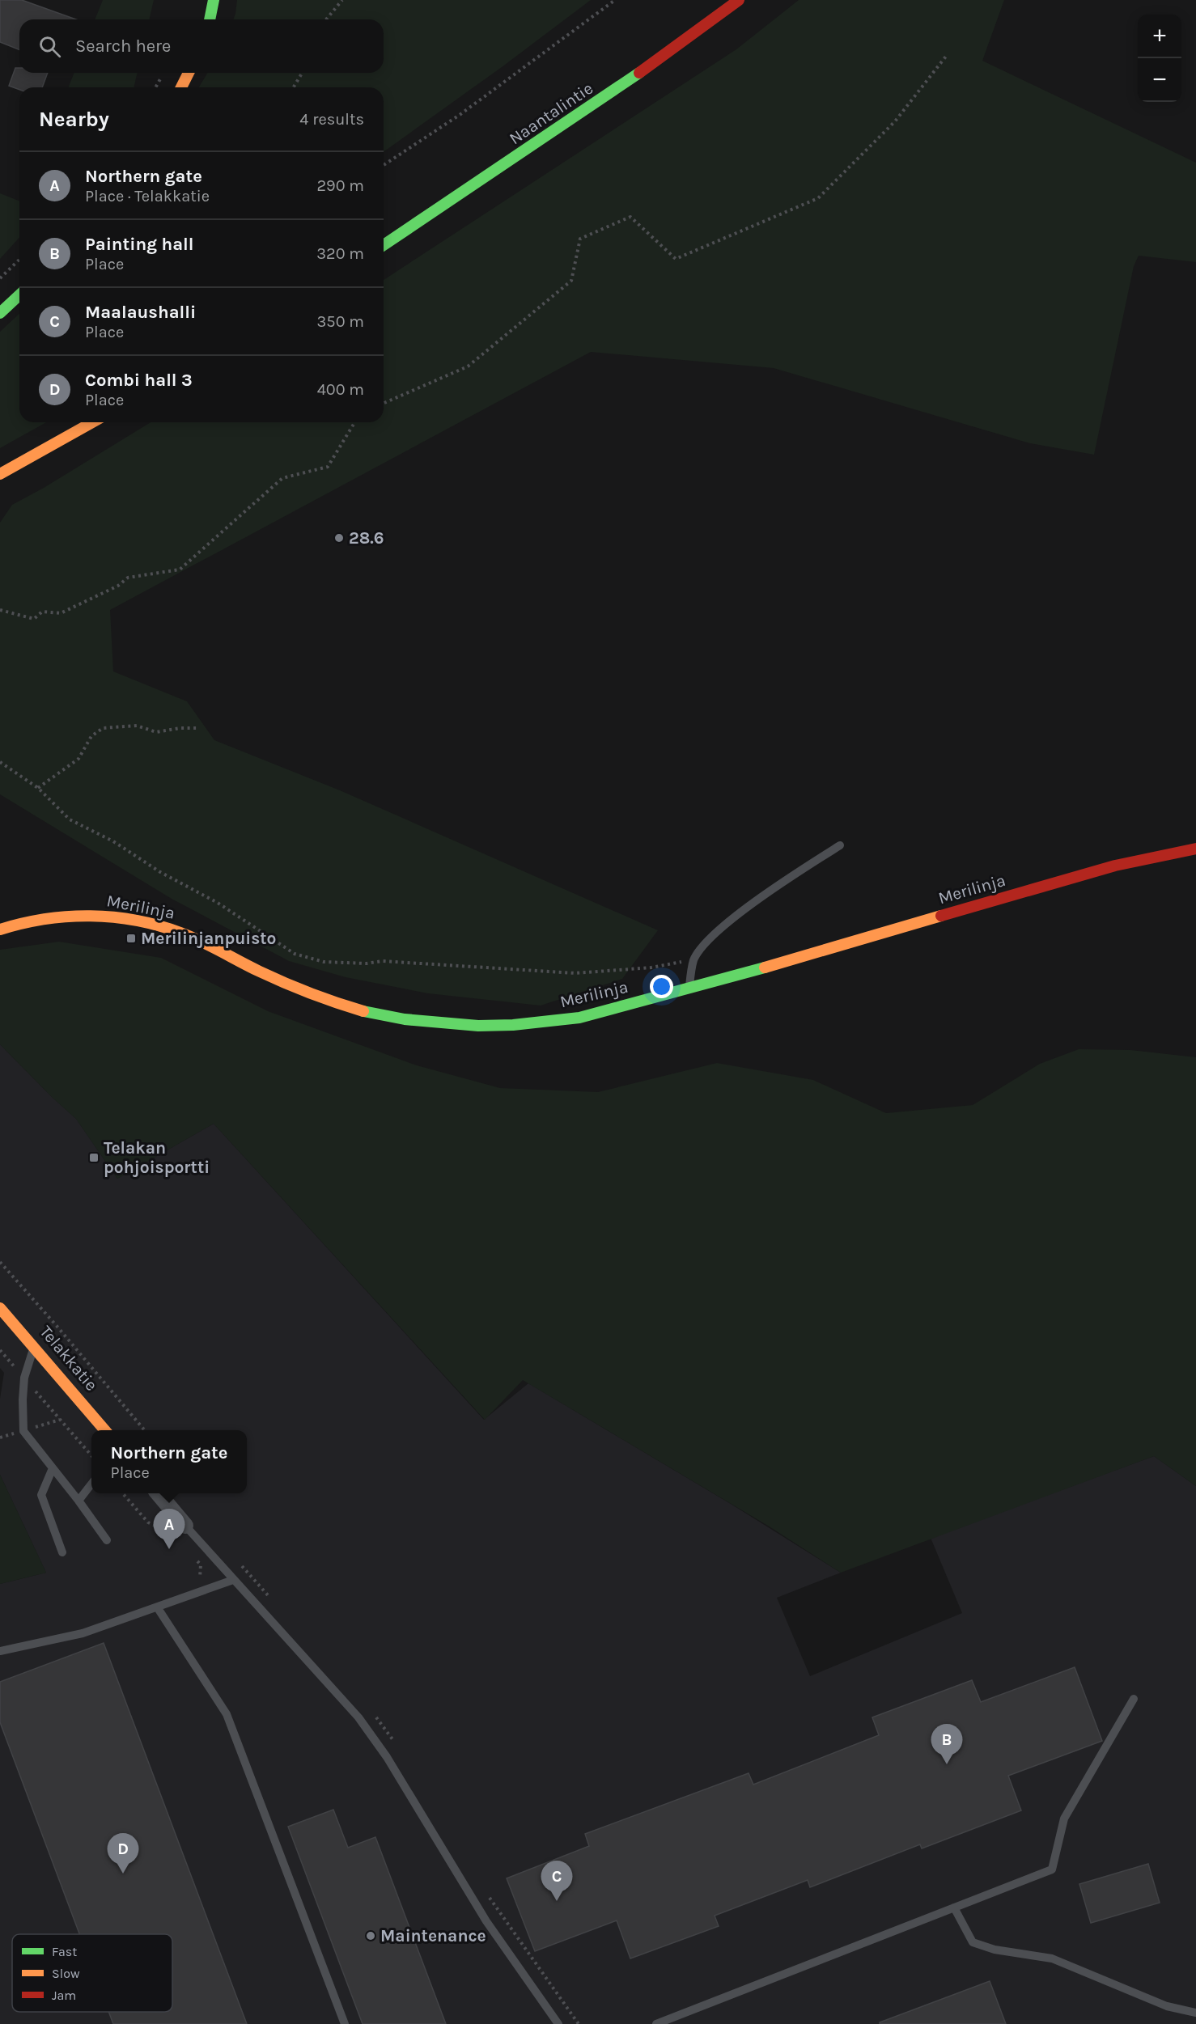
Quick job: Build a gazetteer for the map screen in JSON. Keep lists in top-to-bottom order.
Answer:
{
  "streets": {
    "street": ["Naantalintie", "Merilinja", "Telakkatie"]
  },
  "places": {
    "other": ["28.6", "Maintenance"],
    "transit": ["Merilinjanpuisto", "Telakan pohjoisportti"]
  },
  "legend": ["Fast", "Slow", "Jam"],
  "page": {
    "map_buttons": ["+", "−"],
    "search": "Search here",
    "heading": ["Nearby", "4 results"],
    "list": [
      {
        "mark": "A",
        "name": "Northern gate",
        "note": "Place · Telakkatie",
        "value": "290 m"
      },
      {
        "mark": "B",
        "name": "Painting hall",
        "note": "Place",
        "value": "320 m"
      },
      {
        "mark": "C",
        "name": "Maalaushalli",
        "note": "Place",
        "value": "350 m"
      },
      {
        "mark": "D",
        "name": "Combi hall 3",
        "note": "Place",
        "value": "400 m"
      }
    ],
    "popup": ["Northern gate", "Place"],
    "pins": [
      "A",
      "B",
      "D",
      "C"
    ]
  }
}
